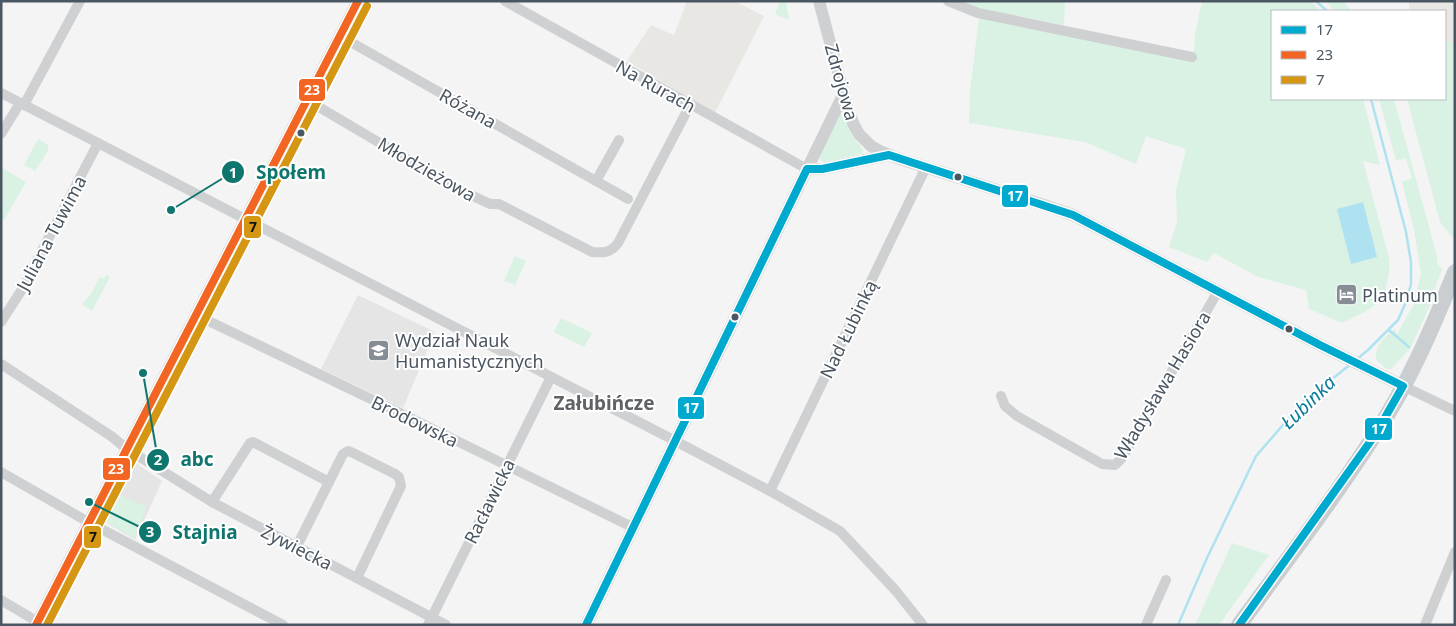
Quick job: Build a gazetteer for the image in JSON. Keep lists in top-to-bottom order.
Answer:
{
  "streets": {
    "street": [
      "Zdrojowa",
      "Na Rurach",
      "Różana",
      "Młodzieżowa",
      "Juliana Tuwima",
      "Nad Łubinką",
      "Władysława Hasiora",
      "Brodowska",
      "Racławicka",
      "Żywiecka"
    ]
  },
  "crossings": [
    ["Zdrojowa", "Nad Łubinką"],
    ["Zdrojowa", "Władysława Hasiora"],
    ["Na Rurach", "Młodzieżowa"],
    ["Brodowska", "Racławicka"],
    ["Racławicka", "Żywiecka"]
  ],
  "districts": ["Załubińcze"],
  "water": ["Łubinka"],
  "places": {
    "other": ["Społem", "abc", "Stajnia"],
    "hotel": ["Platinum"],
    "school or university": ["Wydział Nauk Humanistycznych"]
  },
  "lines": ["transit line 23", "transit line 7", "transit line 17"],
  "legend": ["17", "23", "7"]
}
